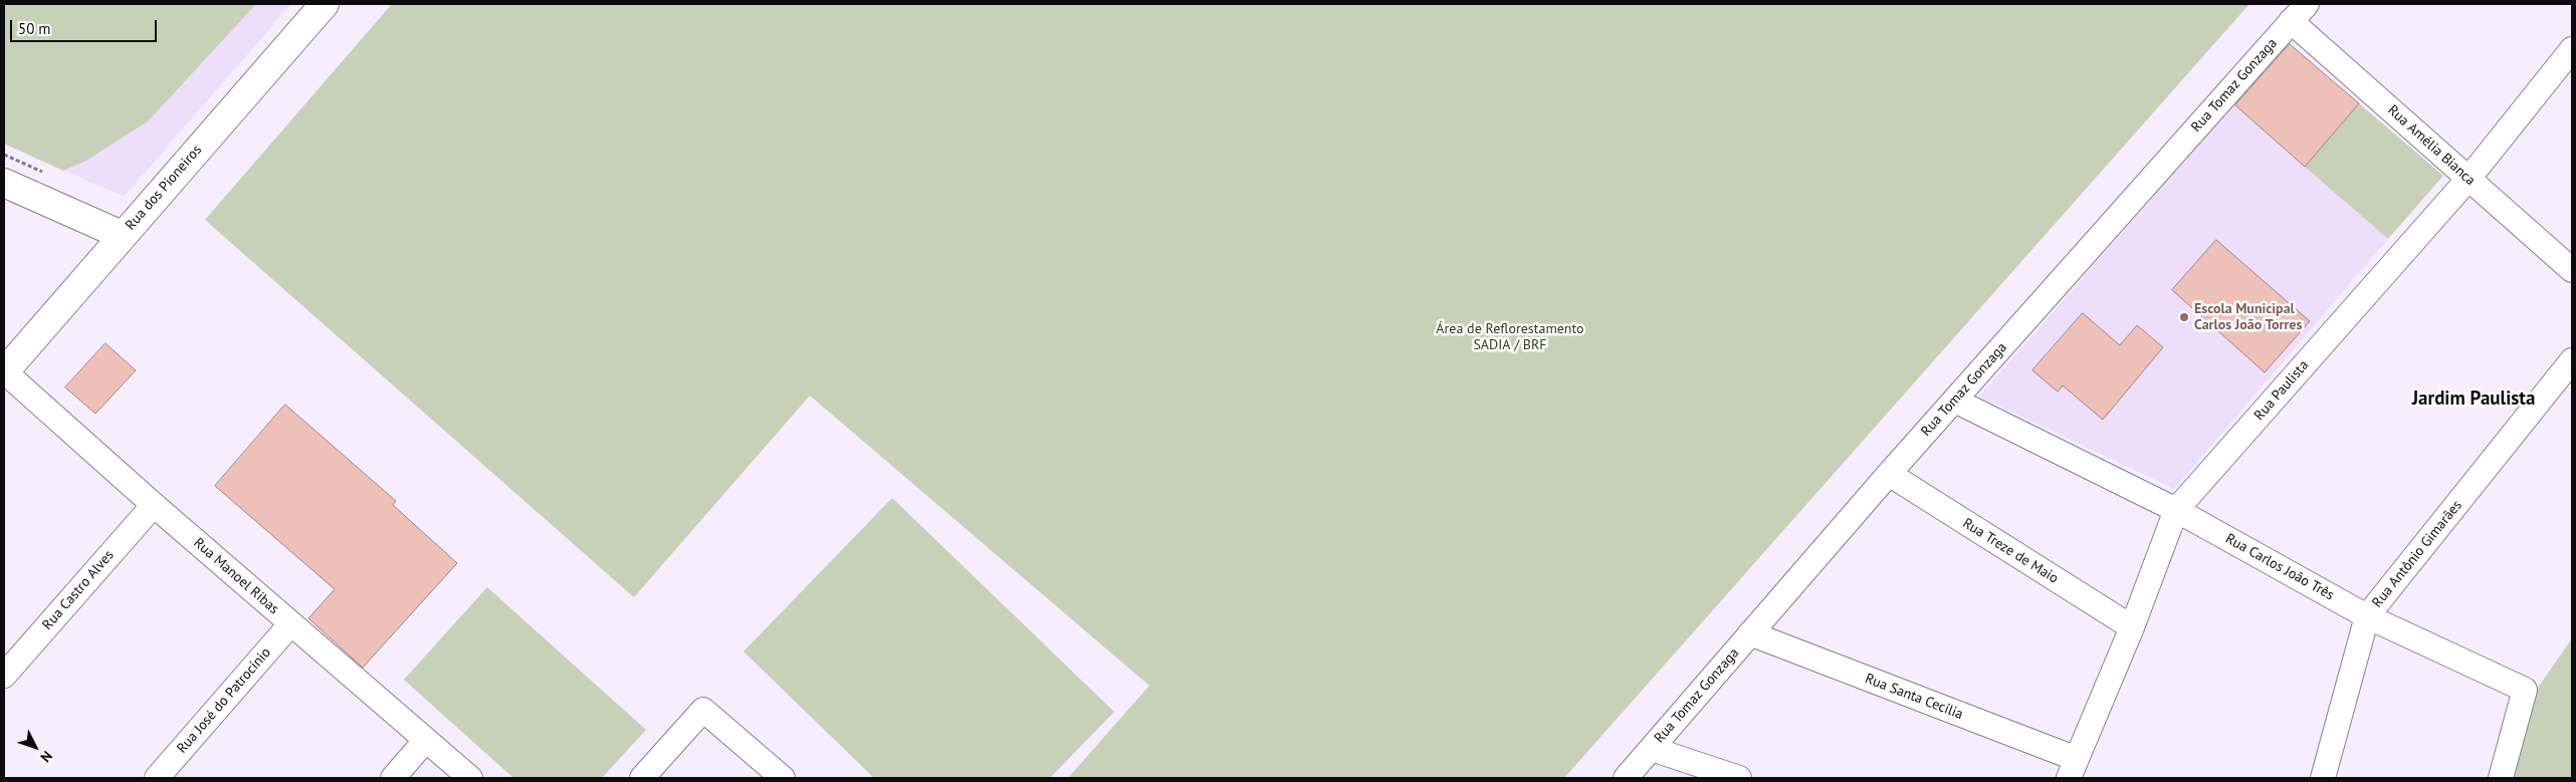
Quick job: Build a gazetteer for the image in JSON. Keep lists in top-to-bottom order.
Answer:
{
  "streets": {
    "main road": ["Rua dos Pioneiros"],
    "street": [
      "Rua Tomaz Gonzaga",
      "Rua Amélia Bianca",
      "Rua Paulista",
      "Rua Treze de Maio",
      "Rua Antônio Gimarães",
      "Rua Carlos João Três",
      "Rua Manoel Ribas",
      "Rua Castro Alves",
      "Rua Santa Cecília",
      "Rua José do Patrocínio"
    ]
  },
  "crossings": [
    ["Rua Tomaz Gonzaga", "Rua Amélia Bianca"],
    ["Rua Tomaz Gonzaga", "Rua Treze de Maio"],
    ["Rua Tomaz Gonzaga", "Rua Carlos João Três"],
    ["Rua Tomaz Gonzaga", "Rua Santa Cecília"],
    ["Rua Amélia Bianca", "Rua Paulista"],
    ["Rua dos Pioneiros", "Rua Manoel Ribas"],
    ["Rua Paulista", "Rua Treze de Maio"],
    ["Rua Paulista", "Rua Carlos João Três"],
    ["Rua Paulista", "Rua Santa Cecília"],
    ["Rua Antônio Gimarães", "Rua Carlos João Três"],
    ["Rua Manoel Ribas", "Rua Castro Alves"],
    ["Rua Manoel Ribas", "Rua José do Patrocínio"]
  ],
  "districts": ["Jardim Paulista"],
  "parks": ["Área de Reflorestamento SADIA / BRF"],
  "places": ["Escola Municipal Carlos João Torres"],
  "scale_bar": "50 m",
  "north": "bottom right"
}
